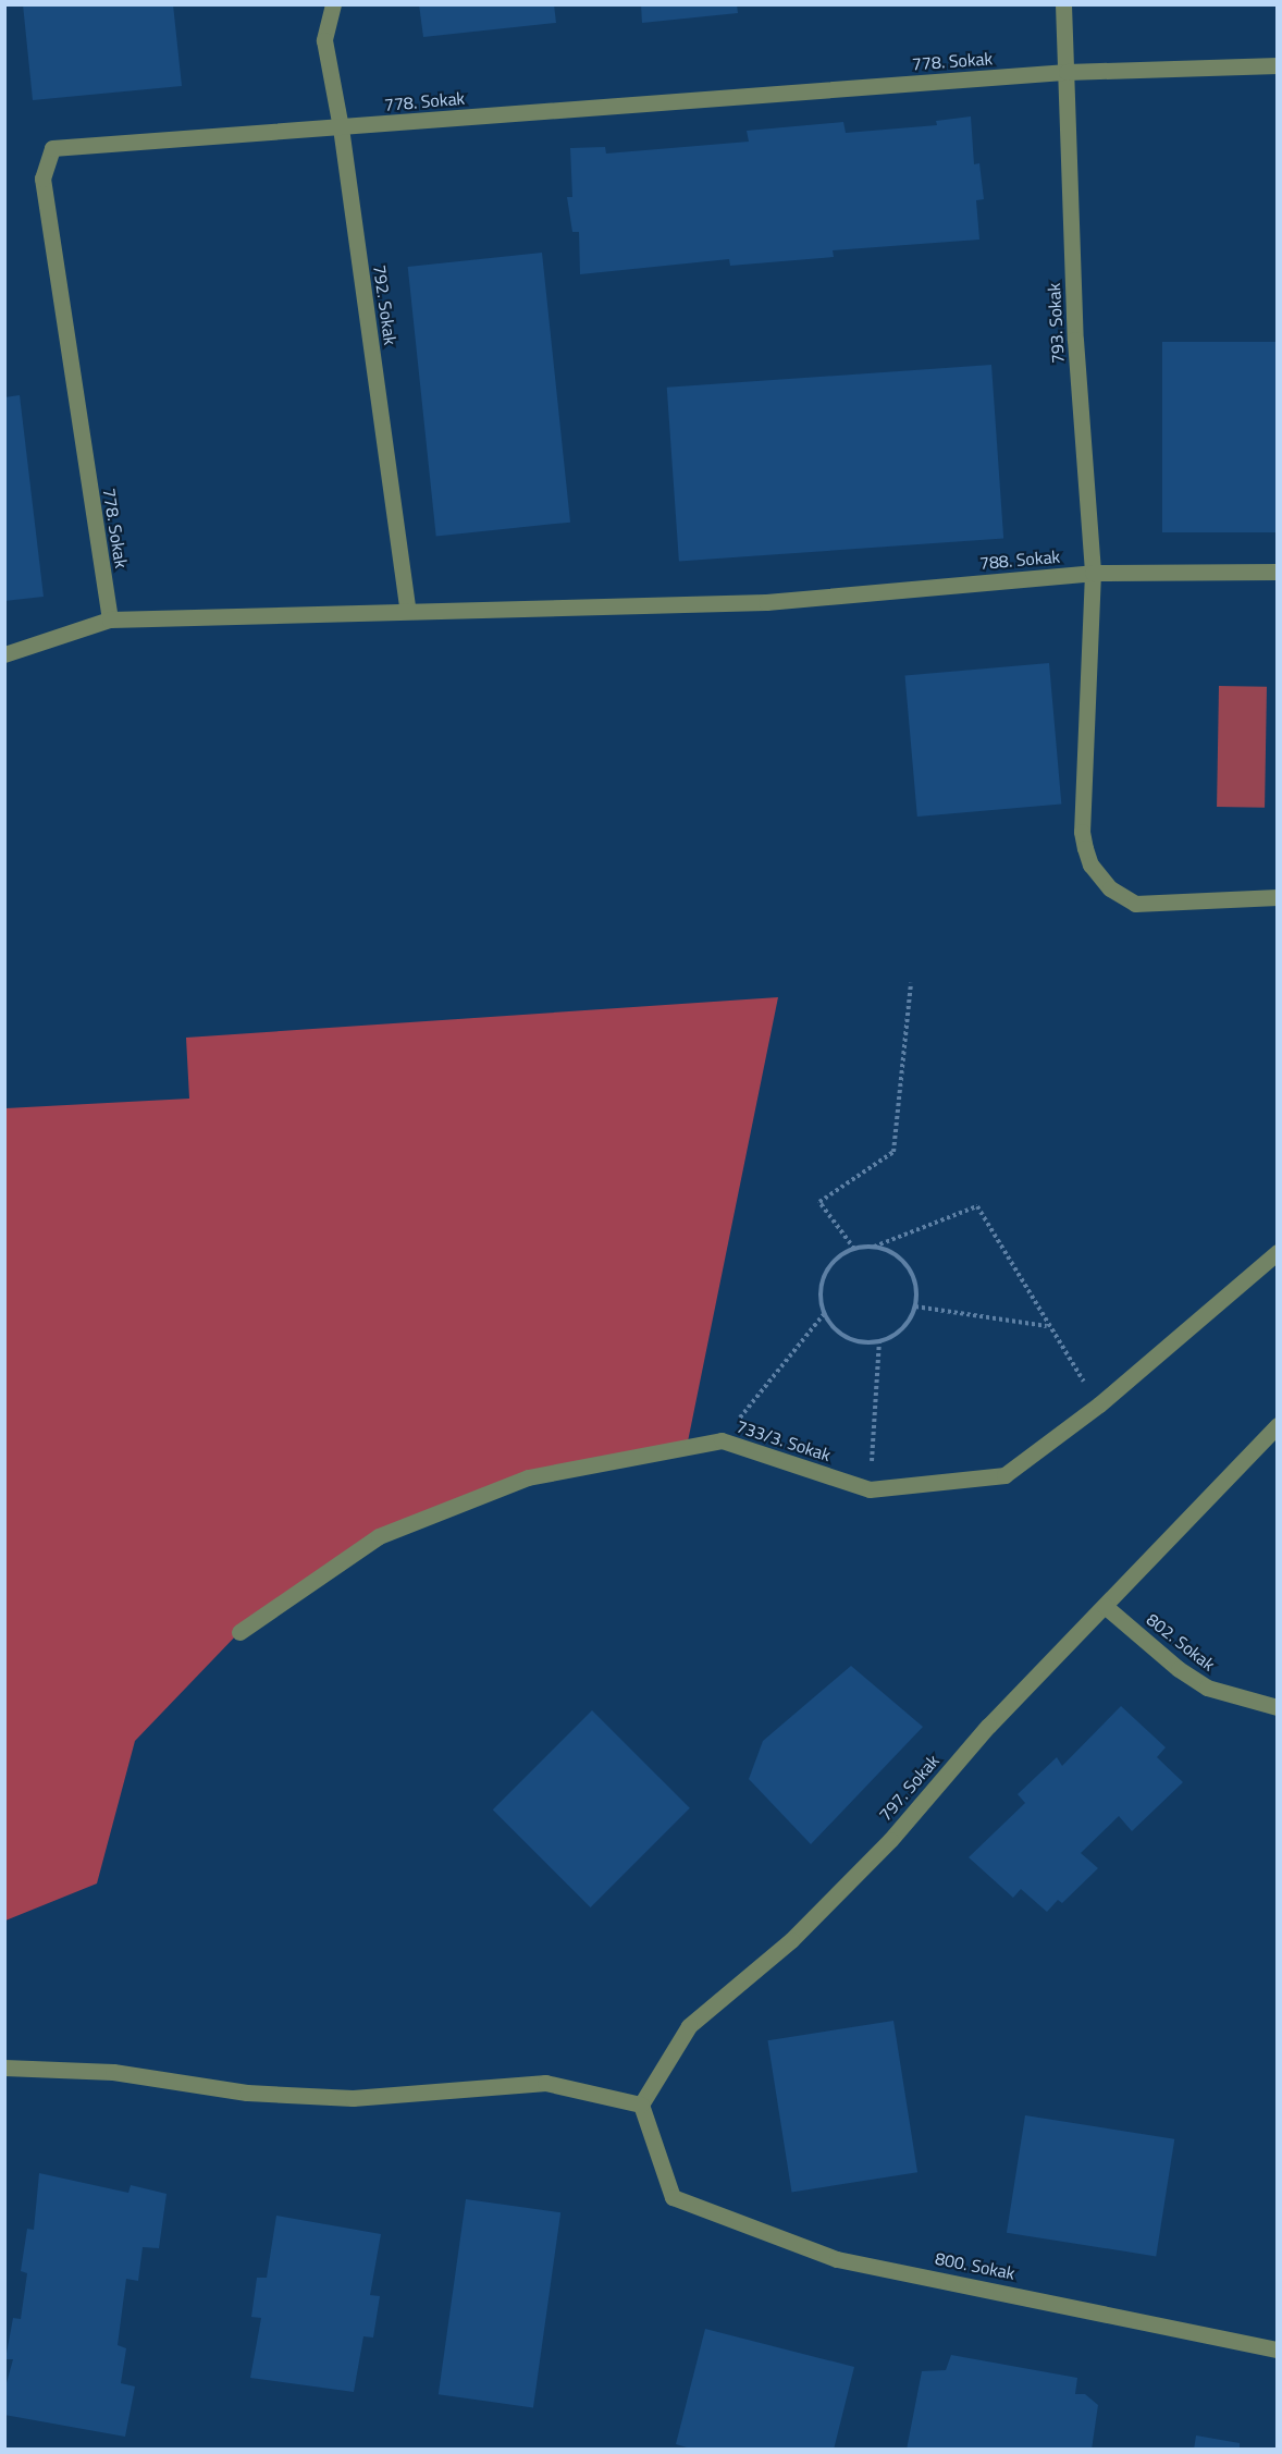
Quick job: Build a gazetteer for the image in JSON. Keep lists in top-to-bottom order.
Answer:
{
  "streets": {
    "street": [
      "778. Sokak",
      "792. Sokak",
      "793. Sokak",
      "788. Sokak",
      "733/3. Sokak",
      "802. Sokak",
      "797. Sokak",
      "800. Sokak"
    ]
  },
  "crossings": [
    ["778. Sokak", "792. Sokak"],
    ["778. Sokak", "793. Sokak"],
    ["792. Sokak", "788. Sokak"],
    ["793. Sokak", "788. Sokak"],
    ["802. Sokak", "797. Sokak"],
    ["797. Sokak", "800. Sokak"]
  ]
}
